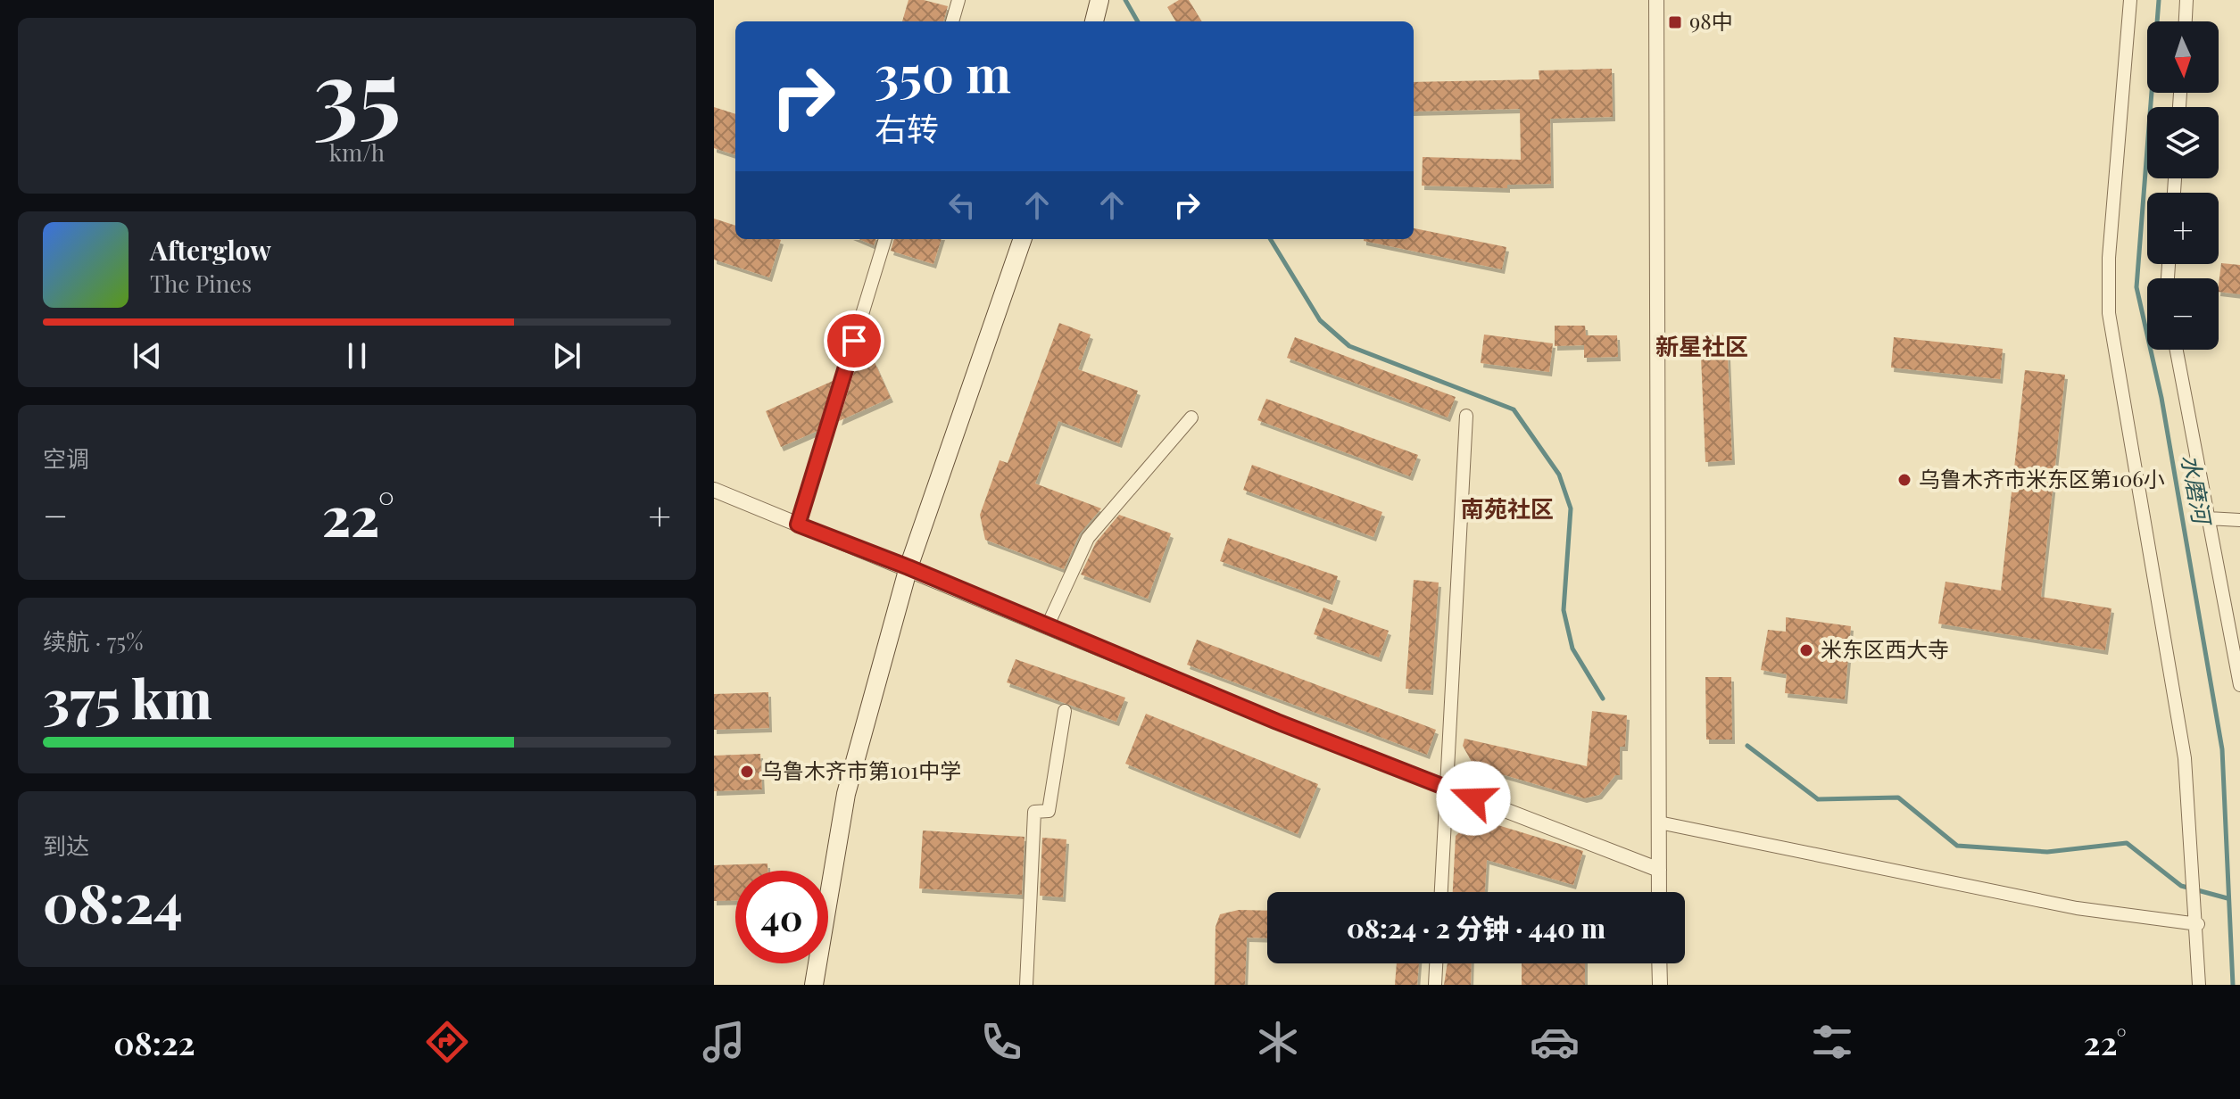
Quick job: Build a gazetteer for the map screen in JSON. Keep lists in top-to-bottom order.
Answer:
{
  "districts": ["新星社区", "南苑社区"],
  "water": ["水磨河"],
  "places": {
    "transit": ["98中"],
    "other": ["乌鲁木齐市米东区第106小", "米东区西大寺", "乌鲁木齐市第101中学"]
  },
  "north": "bottom",
  "page": {
    "tile": [
      ["35", "km/h"],
      "空调",
      ["续航 · 75%", "375 km"],
      ["到达", "08:24"]
    ],
    "map_buttons": ["+", "−"],
    "turn": ["350 m", "右转"],
    "song": ["Afterglow", "The Pines"],
    "heat": ["−", "22°", "+"],
    "limit": "40",
    "trip": "08:24 · 2 分钟 · 440 m",
    "tabs": ["08:22", "22°"]
  }
}
